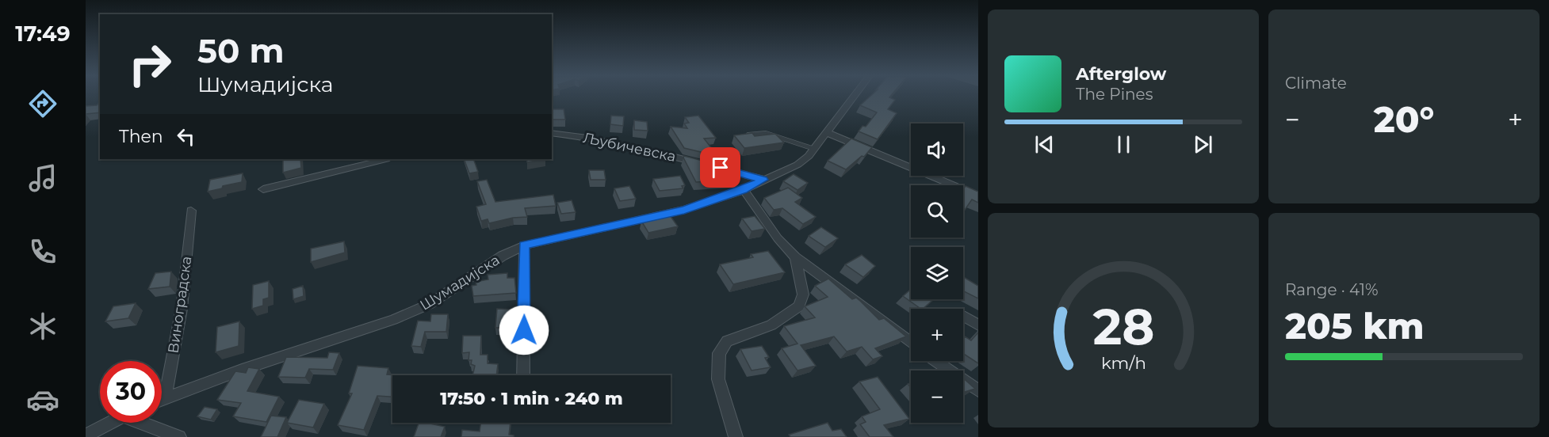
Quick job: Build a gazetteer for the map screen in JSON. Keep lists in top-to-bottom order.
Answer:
{
  "streets": {
    "street": ["Љубичевска", "Шумадијска", "Виноградска"]
  },
  "crossings": [
    ["Љубичевска", "Шумадијска"],
    ["Шумадијска", "Виноградска"]
  ],
  "page": {
    "tabs": "17:49",
    "tile": [
      "Climate",
      ["Range · 41%", "205 km"]
    ],
    "turn": ["50 m", "Шумадијска"],
    "song": ["Afterglow", "The Pines"],
    "heat": ["−", "20°", "+"],
    "then": "Then",
    "map_buttons": ["+", "−"],
    "limit": "30",
    "trip": "17:50 · 1 min · 240 m",
    "gauge": ["28", "km/h"]
  }
}
